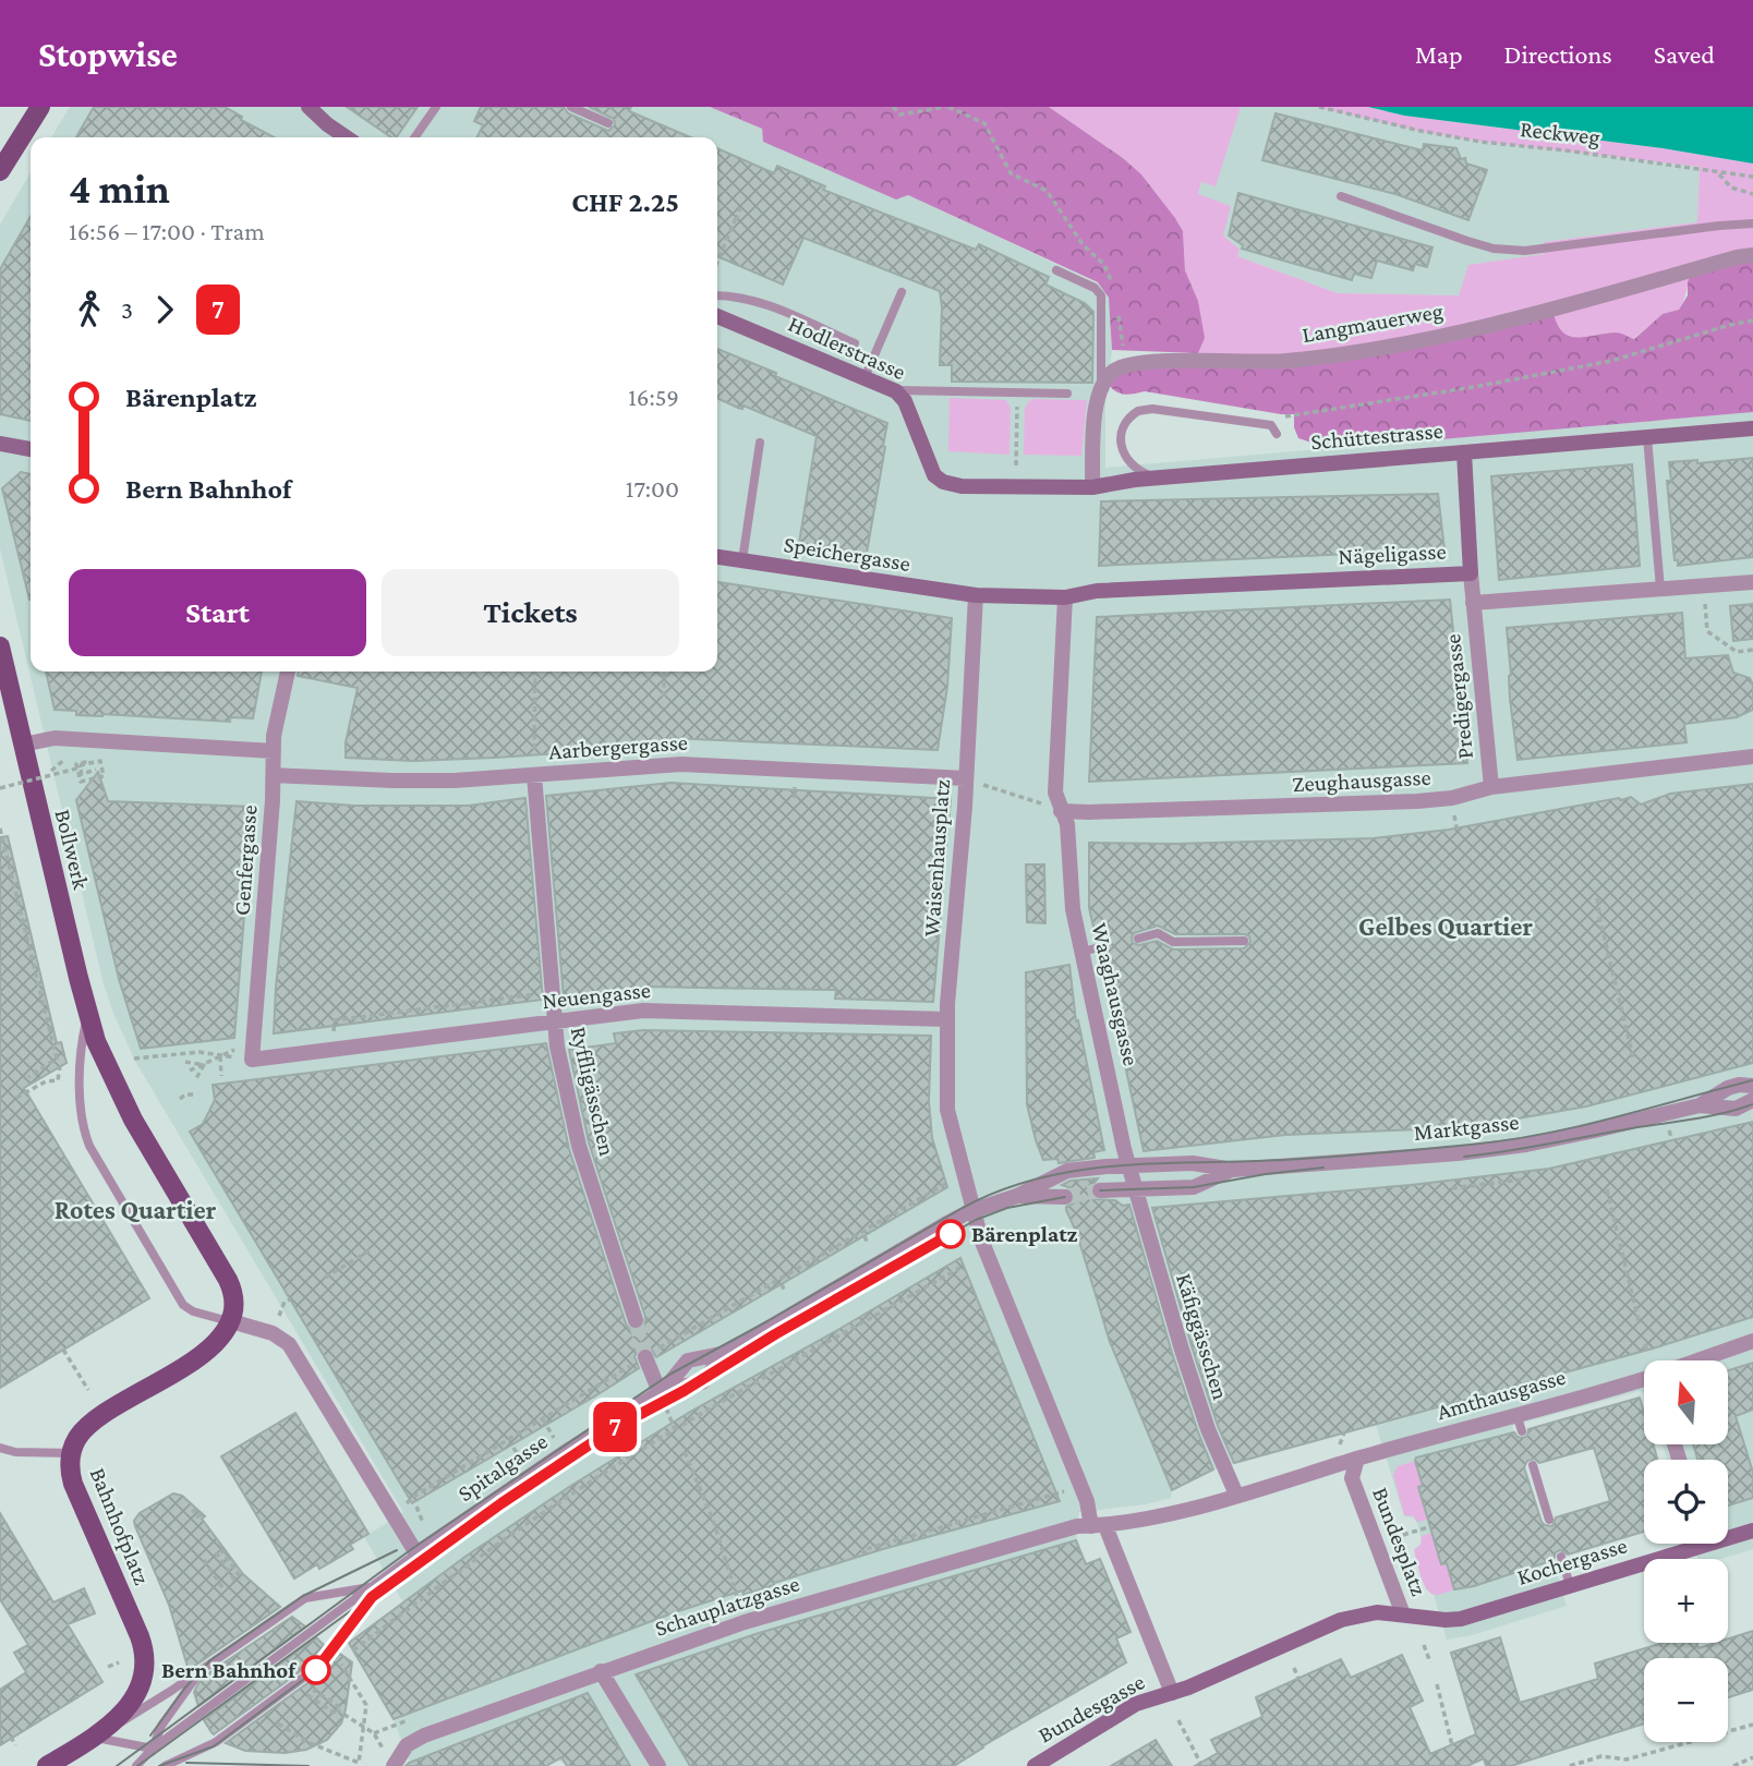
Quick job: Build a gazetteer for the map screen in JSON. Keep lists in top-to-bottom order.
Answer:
{
  "streets": {
    "main road": ["Bollwerk", "Bahnhofplatz"],
    "street": [
      "Langmauerweg",
      "Hodlerstrasse",
      "Schüttestrasse",
      "Speichergasse",
      "Nägeligasse",
      "Predigergasse",
      "Aarbergergasse",
      "Zeughausgasse",
      "Waisenhausplatz",
      "Genfergasse",
      "Waaghausgasse",
      "Neuengasse",
      "Ryffligässchen",
      "Marktgasse",
      "Käfiggässchen",
      "Amthausgasse",
      "Spitalgasse",
      "Bundesplatz",
      "Kochergasse",
      "Schauplatzgasse",
      "Bundesgasse"
    ],
    "path": ["Reckweg"]
  },
  "crossings": [
    ["Hodlerstrasse", "Schüttestrasse"],
    ["Speichergasse", "Waisenhausplatz"],
    ["Nägeligasse", "Predigergasse"],
    ["Predigergasse", "Zeughausgasse"],
    ["Aarbergergasse", "Waisenhausplatz"],
    ["Aarbergergasse", "Genfergasse"],
    ["Aarbergergasse", "Ryffligässchen"],
    ["Zeughausgasse", "Waaghausgasse"],
    ["Bollwerk", "Bahnhofplatz"],
    ["Waisenhausplatz", "Neuengasse"],
    ["Waisenhausplatz", "Spitalgasse"],
    ["Genfergasse", "Neuengasse"],
    ["Waaghausgasse", "Marktgasse"],
    ["Waaghausgasse", "Käfiggässchen"],
    ["Neuengasse", "Ryffligässchen"],
    ["Marktgasse", "Käfiggässchen"],
    ["Marktgasse", "Spitalgasse"],
    ["Amthausgasse", "Bundesplatz"],
    ["Bundesplatz", "Kochergasse"],
    ["Bundesplatz", "Bundesgasse"]
  ],
  "districts": ["Gelbes Quartier", "Rotes Quartier"],
  "places": ["Bärenplatz", "Bern Bahnhof"],
  "lines": ["tram line 7"],
  "north": "top",
  "page": {
    "header": "Stopwise",
    "nav": ["Map", "Directions", "Saved"],
    "on_map": "7",
    "heading": ["4 min", "16:56 – 17:00 · Tram", "CHF 2.25"],
    "legs": ["3", "7"],
    "list": [
      {
        "name": "Bärenplatz",
        "value": "16:59"
      },
      {
        "name": "Bern Bahnhof",
        "value": "17:00"
      }
    ],
    "buttons": ["Start", "Tickets"],
    "map_buttons": ["+", "−"]
  }
}
